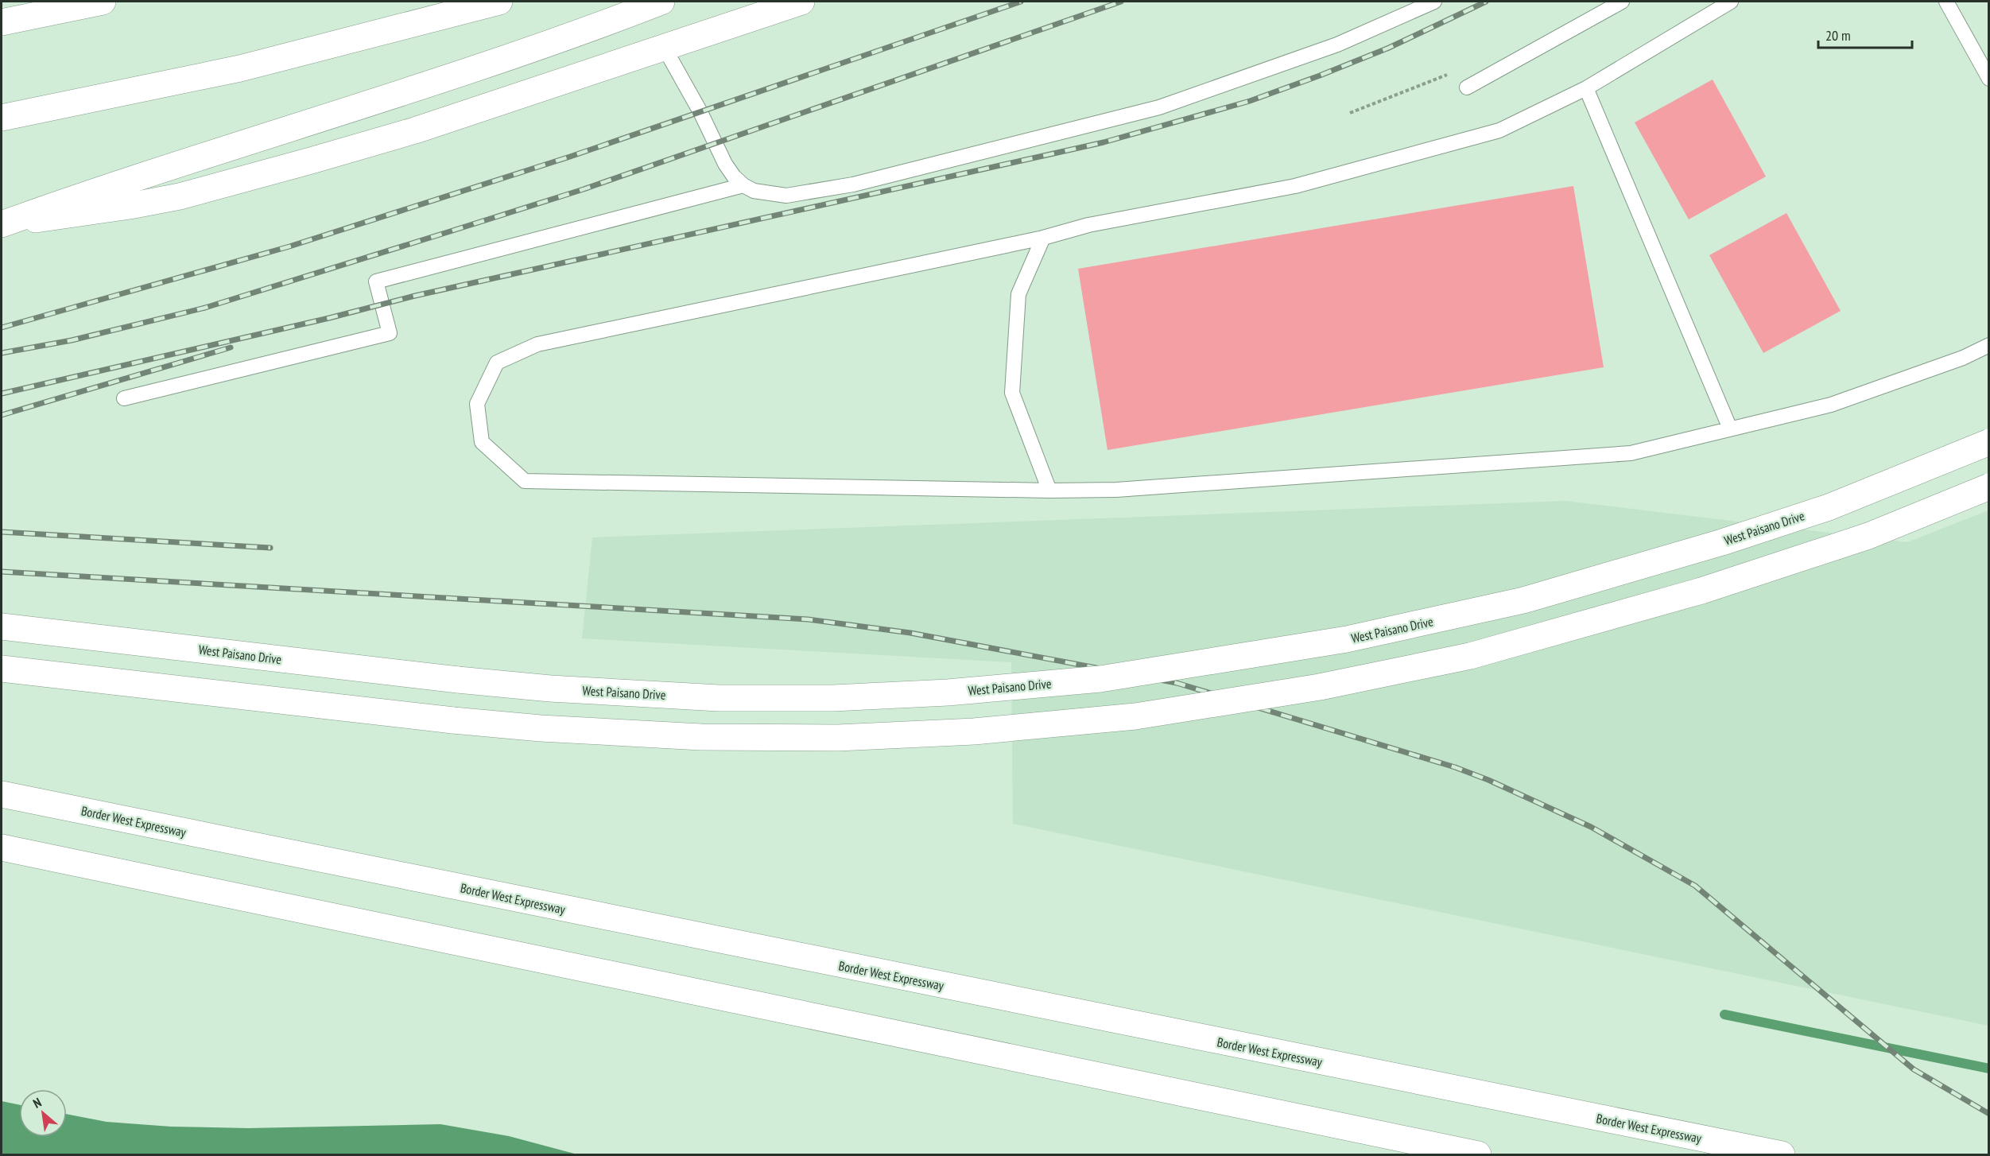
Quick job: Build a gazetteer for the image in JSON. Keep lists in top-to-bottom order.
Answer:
{
  "streets": {
    "main road": ["West Paisano Drive", "Border West Expressway"]
  },
  "scale_bar": "20 m",
  "north": "top left"
}
